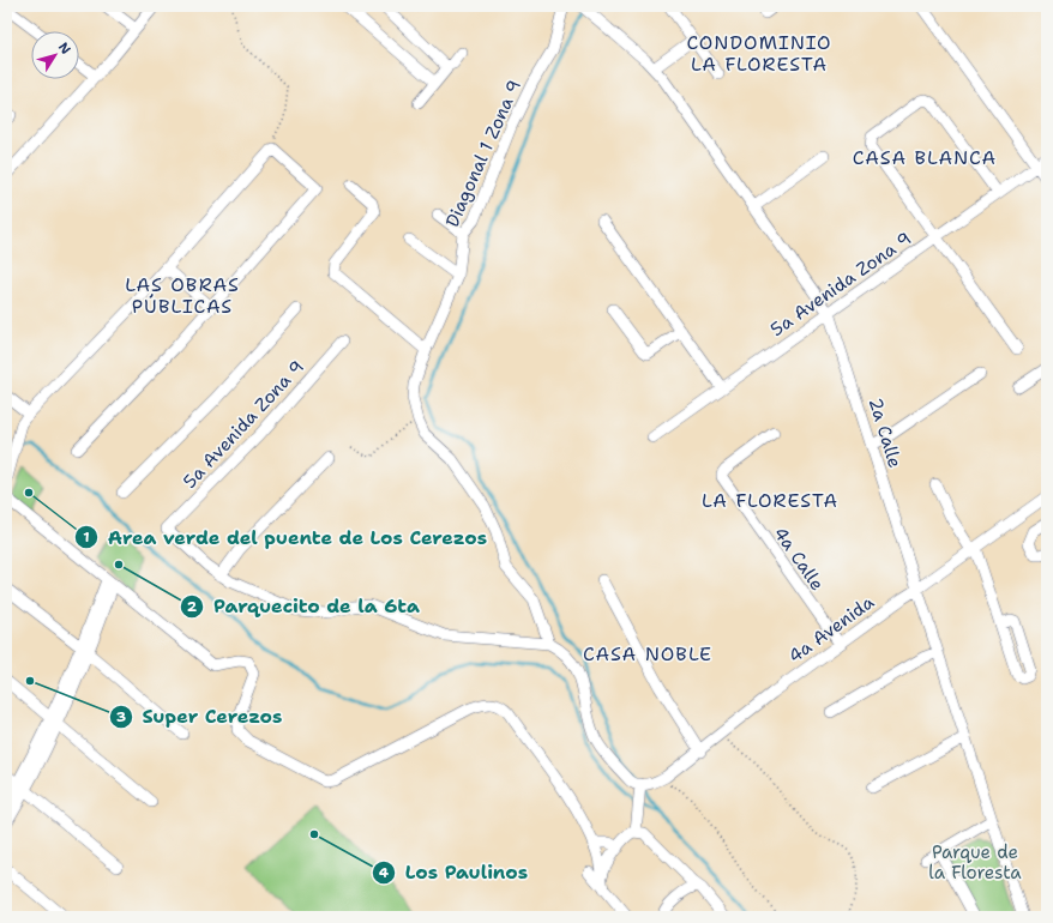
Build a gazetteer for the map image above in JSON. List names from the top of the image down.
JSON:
{
  "streets": {
    "street": [
      "Diagonal 1 Zona 9",
      "5a Avenida Zona 9",
      "2a Calle",
      "4a Calle",
      "4a Avenida"
    ]
  },
  "crossings": [
    ["5a Avenida Zona 9", "2a Calle"],
    ["2a Calle", "4a Avenida"],
    ["4a Calle", "4a Avenida"]
  ],
  "districts": [
    "CONDOMINIO LA FLORESTA",
    "CASA BLANCA",
    "LAS OBRAS PÚBLICAS",
    "LA FLORESTA",
    "CASA NOBLE"
  ],
  "parks": ["Parque de la Floresta"],
  "places": [
    "Area verde del puente de Los Cerezos",
    "Parquecito de la 6ta",
    "Super Cerezos",
    "Los Paulinos"
  ],
  "north": "top right"
}
